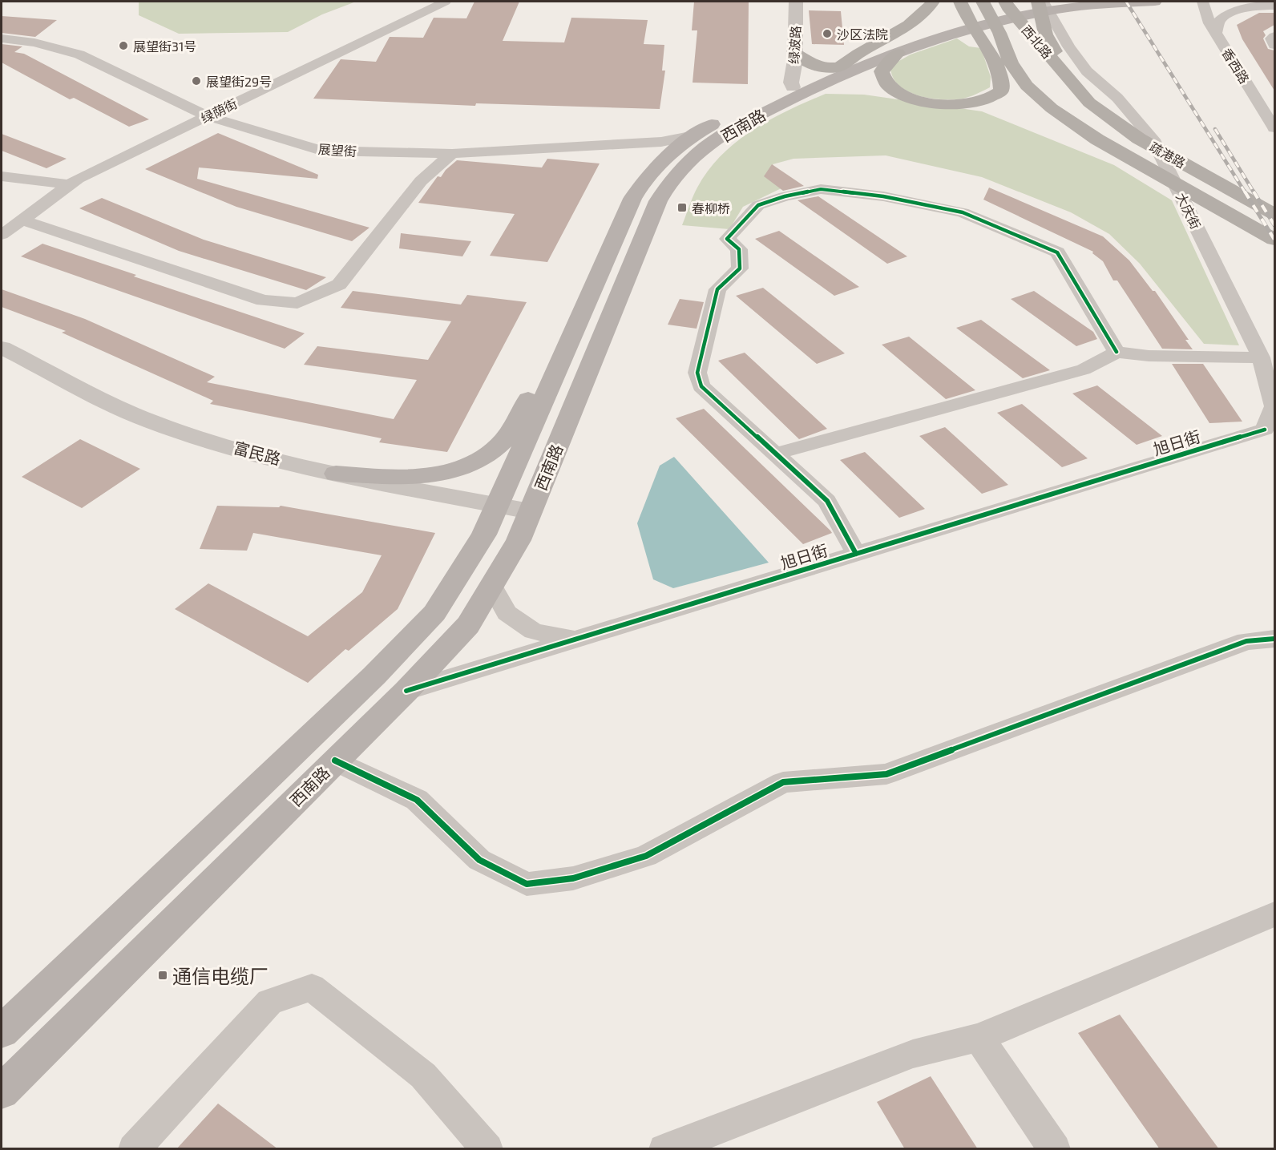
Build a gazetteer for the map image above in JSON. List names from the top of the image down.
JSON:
{
  "streets": {
    "highway": ["西北路", "疏港路"],
    "main road": ["西南路"],
    "street": [
      "绿波路",
      "香西路",
      "绿荫街",
      "展望街",
      "大庆街",
      "旭日街",
      "富民路"
    ]
  },
  "crossings": [
    ["西北路", "疏港路"],
    ["绿波路", "西南路"],
    ["绿荫街", "展望街"],
    ["西南路", "展望街"],
    ["西南路", "旭日街"],
    ["西南路", "富民路"],
    ["大庆街", "旭日街"]
  ],
  "places": {
    "other": ["沙区法院", "展望街31号", "展望街29号"],
    "transit": ["春柳桥", "通信电缆厂"]
  }
}
